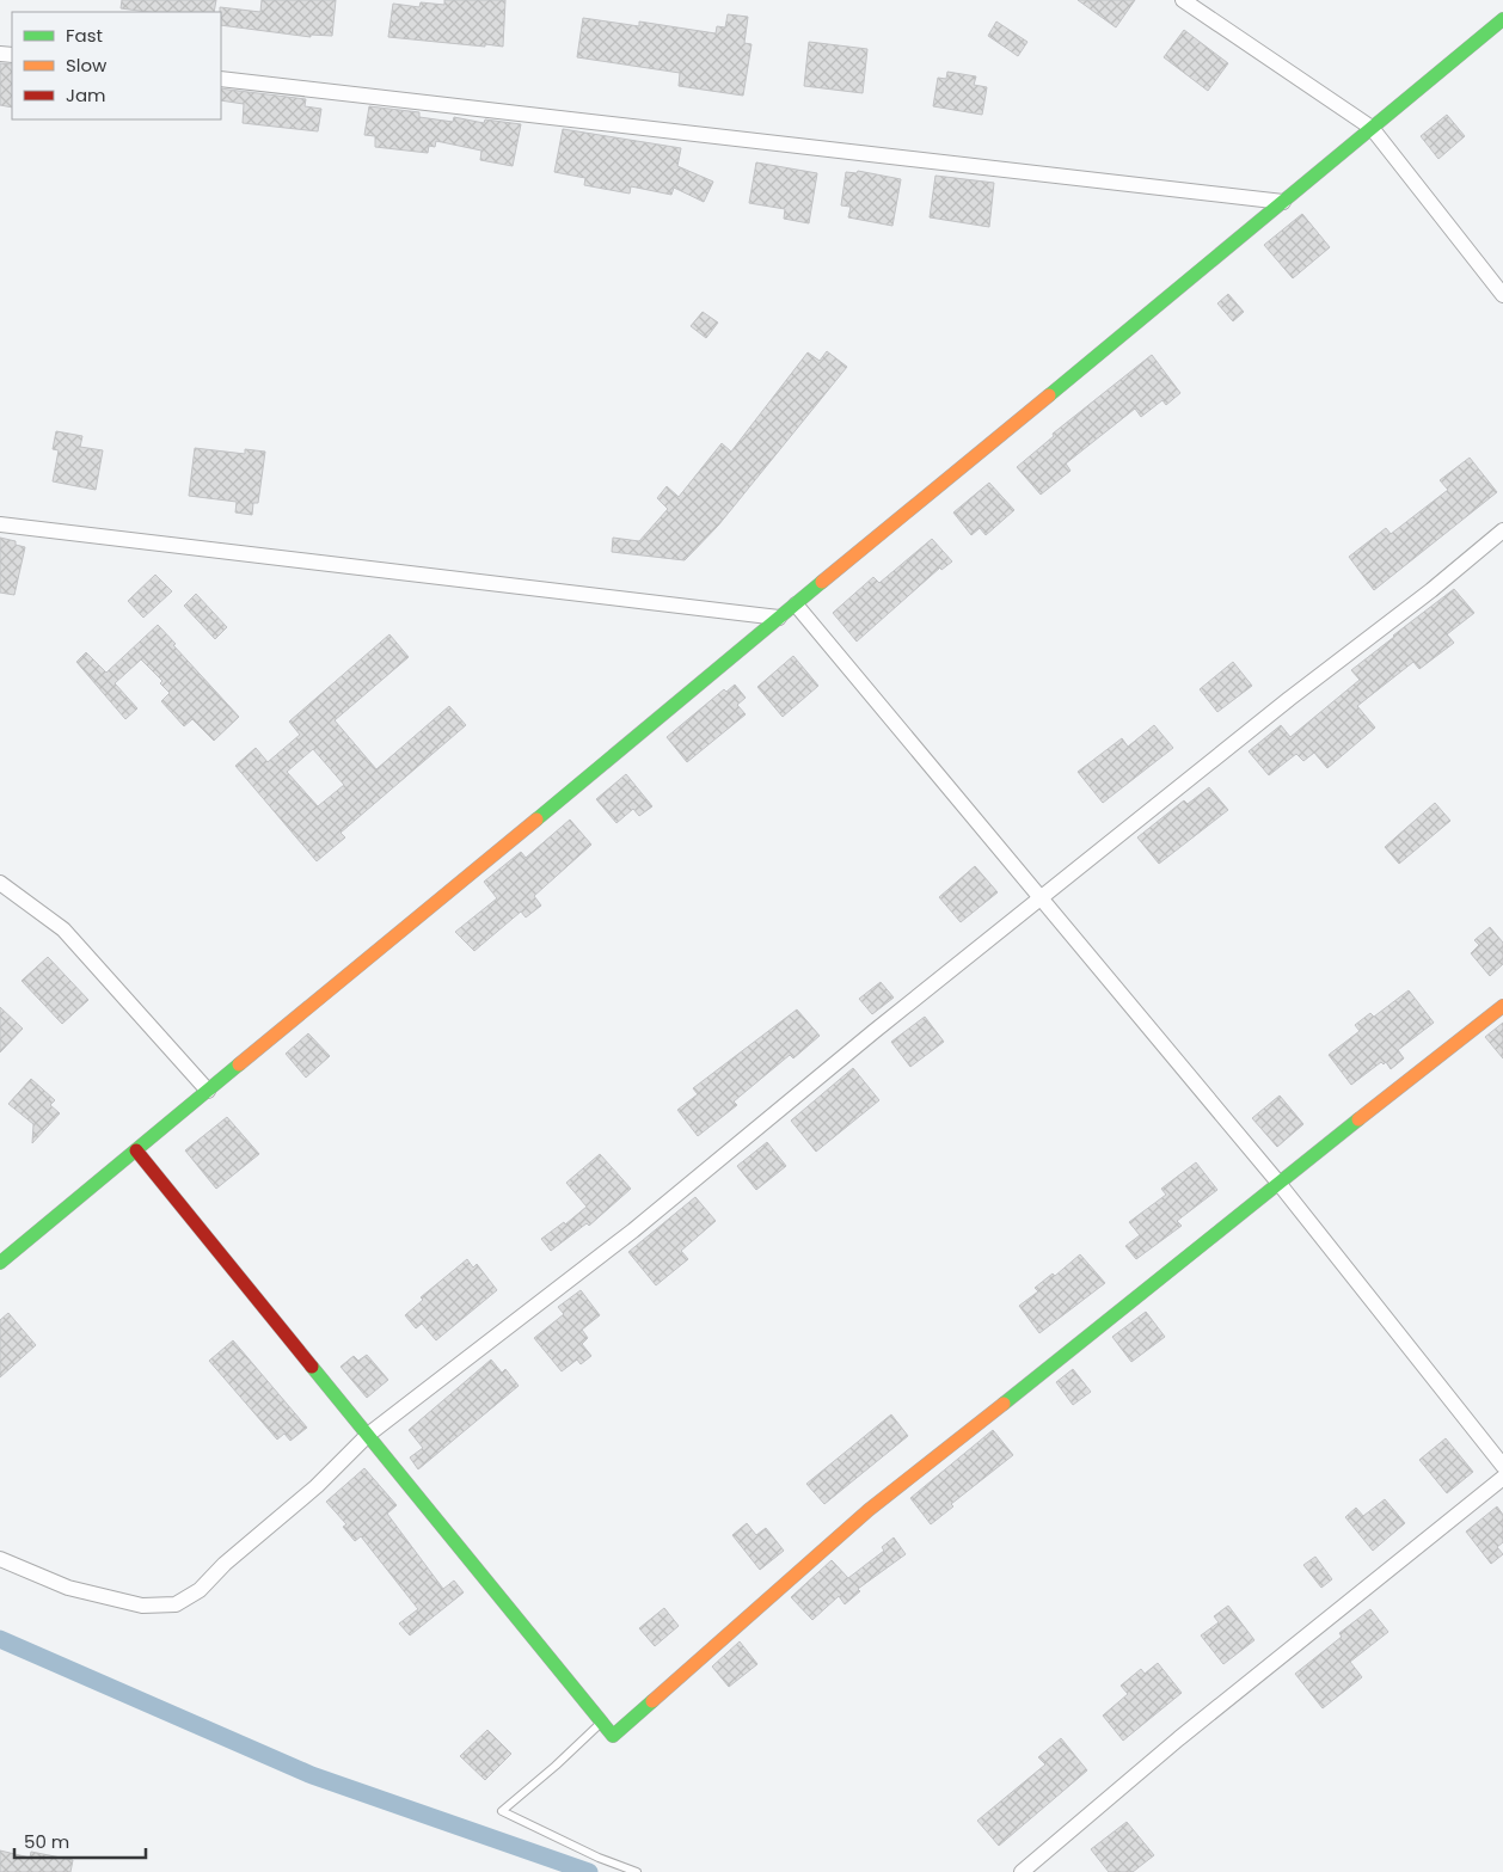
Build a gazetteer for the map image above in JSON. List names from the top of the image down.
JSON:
{
  "legend": ["Fast", "Slow", "Jam"],
  "scale_bar": "50 m"
}
